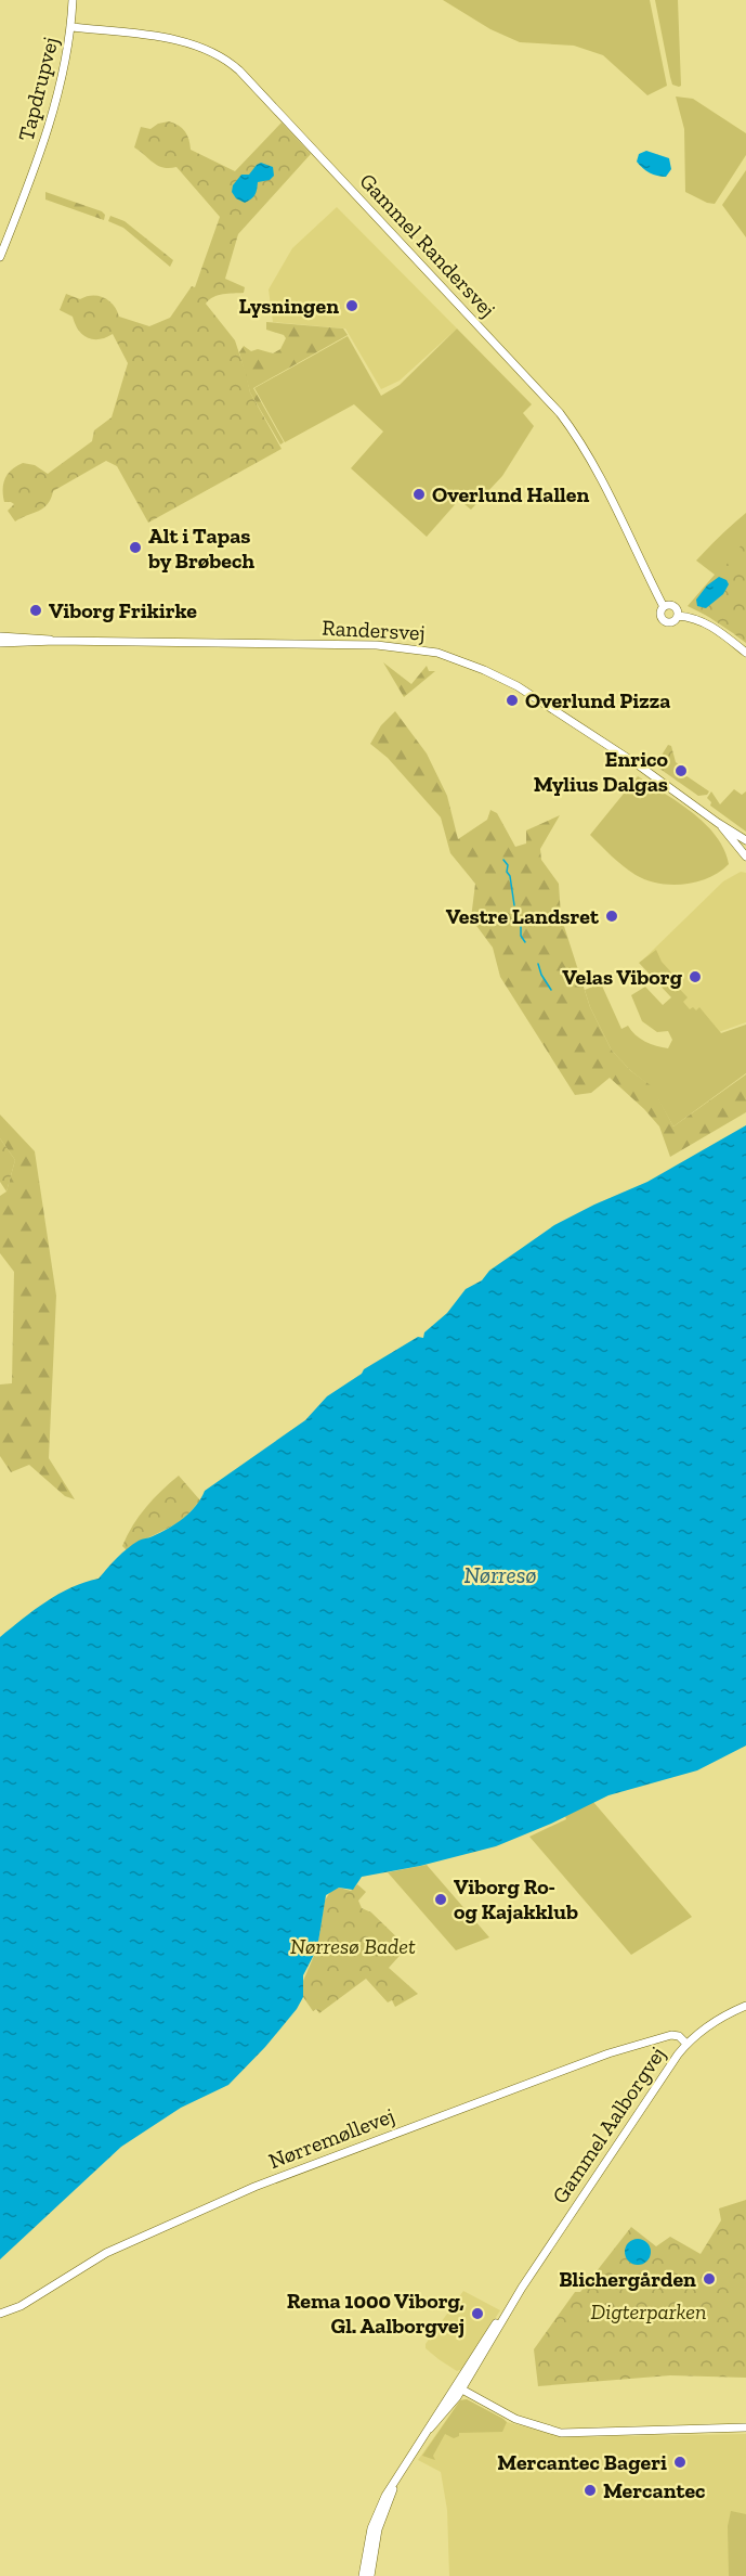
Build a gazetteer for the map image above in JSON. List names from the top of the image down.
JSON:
{
  "streets": {
    "street": [
      "Tapdrupvej",
      "Gammel Randersvej",
      "Randersvej",
      "Gammel Aalborgvej",
      "Nørremøllevej"
    ]
  },
  "crossings": [
    ["Tapdrupvej", "Gammel Randersvej"],
    ["Gammel Aalborgvej", "Nørremøllevej"]
  ],
  "water": ["Nørresø"],
  "parks": ["Nørresø Badet", "Digterparken"],
  "places": [
    "Lysningen",
    "Overlund Hallen",
    "Alt i Tapas by Brøbech",
    "Viborg Frikirke",
    "Overlund Pizza",
    "Enrico Mylius Dalgas",
    "Vestre Landsret",
    "Velas Viborg",
    "Viborg Ro- og Kajakklub",
    "Blichergården",
    "Rema 1000 Viborg, Gl. Aalborgvej",
    "Mercantec Bageri",
    "Mercantec"
  ]
}
